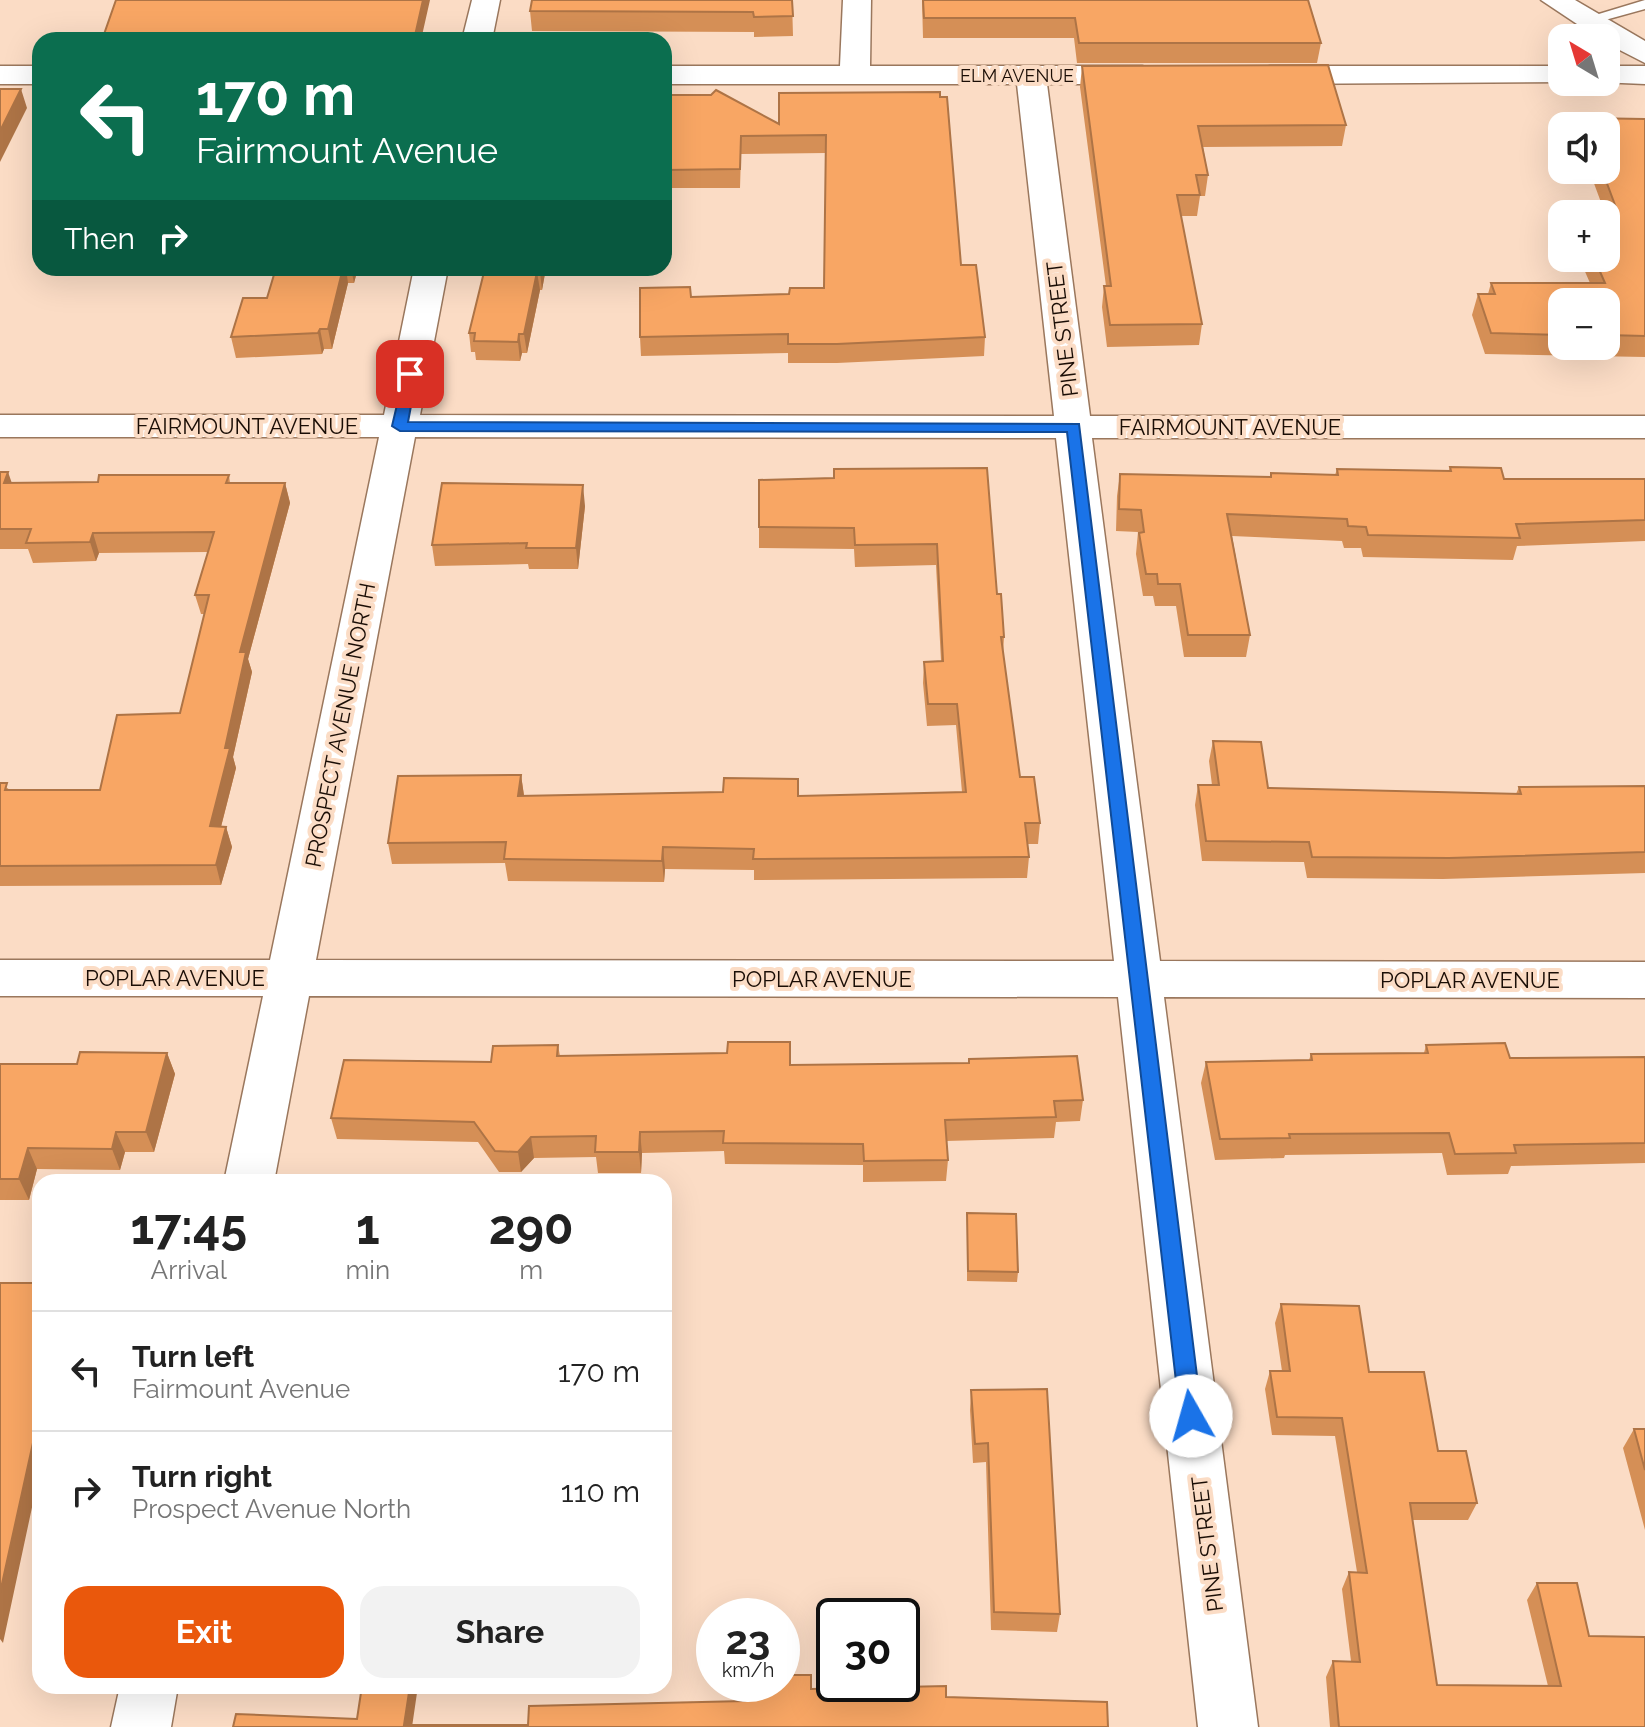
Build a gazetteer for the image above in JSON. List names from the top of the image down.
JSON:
{
  "streets": {
    "street": [
      "ELM AVENUE",
      "PINE STREET",
      "FAIRMOUNT AVENUE",
      "PROSPECT AVENUE NORTH",
      "POPLAR AVENUE"
    ]
  },
  "crossings": [
    ["ELM AVENUE", "PINE STREET"],
    ["PINE STREET", "FAIRMOUNT AVENUE"],
    ["PINE STREET", "POPLAR AVENUE"],
    ["FAIRMOUNT AVENUE", "PROSPECT AVENUE NORTH"],
    ["PROSPECT AVENUE NORTH", "POPLAR AVENUE"]
  ],
  "north": "top left",
  "page": {
    "map_buttons": ["+", "−"],
    "turn": ["170 m", "Fairmount Avenue"],
    "then": "Then",
    "eta": [
      "17:45",
      "Arrival",
      "1",
      "min",
      "290",
      "m"
    ],
    "list": [
      {
        "name": "Turn left",
        "note": "Fairmount Avenue",
        "value": "170 m"
      },
      {
        "name": "Turn right",
        "note": "Prospect Avenue North",
        "value": "110 m"
      }
    ],
    "buttons": ["Exit", "Share"],
    "speed": "23 km/h",
    "limit": "30"
  }
}
